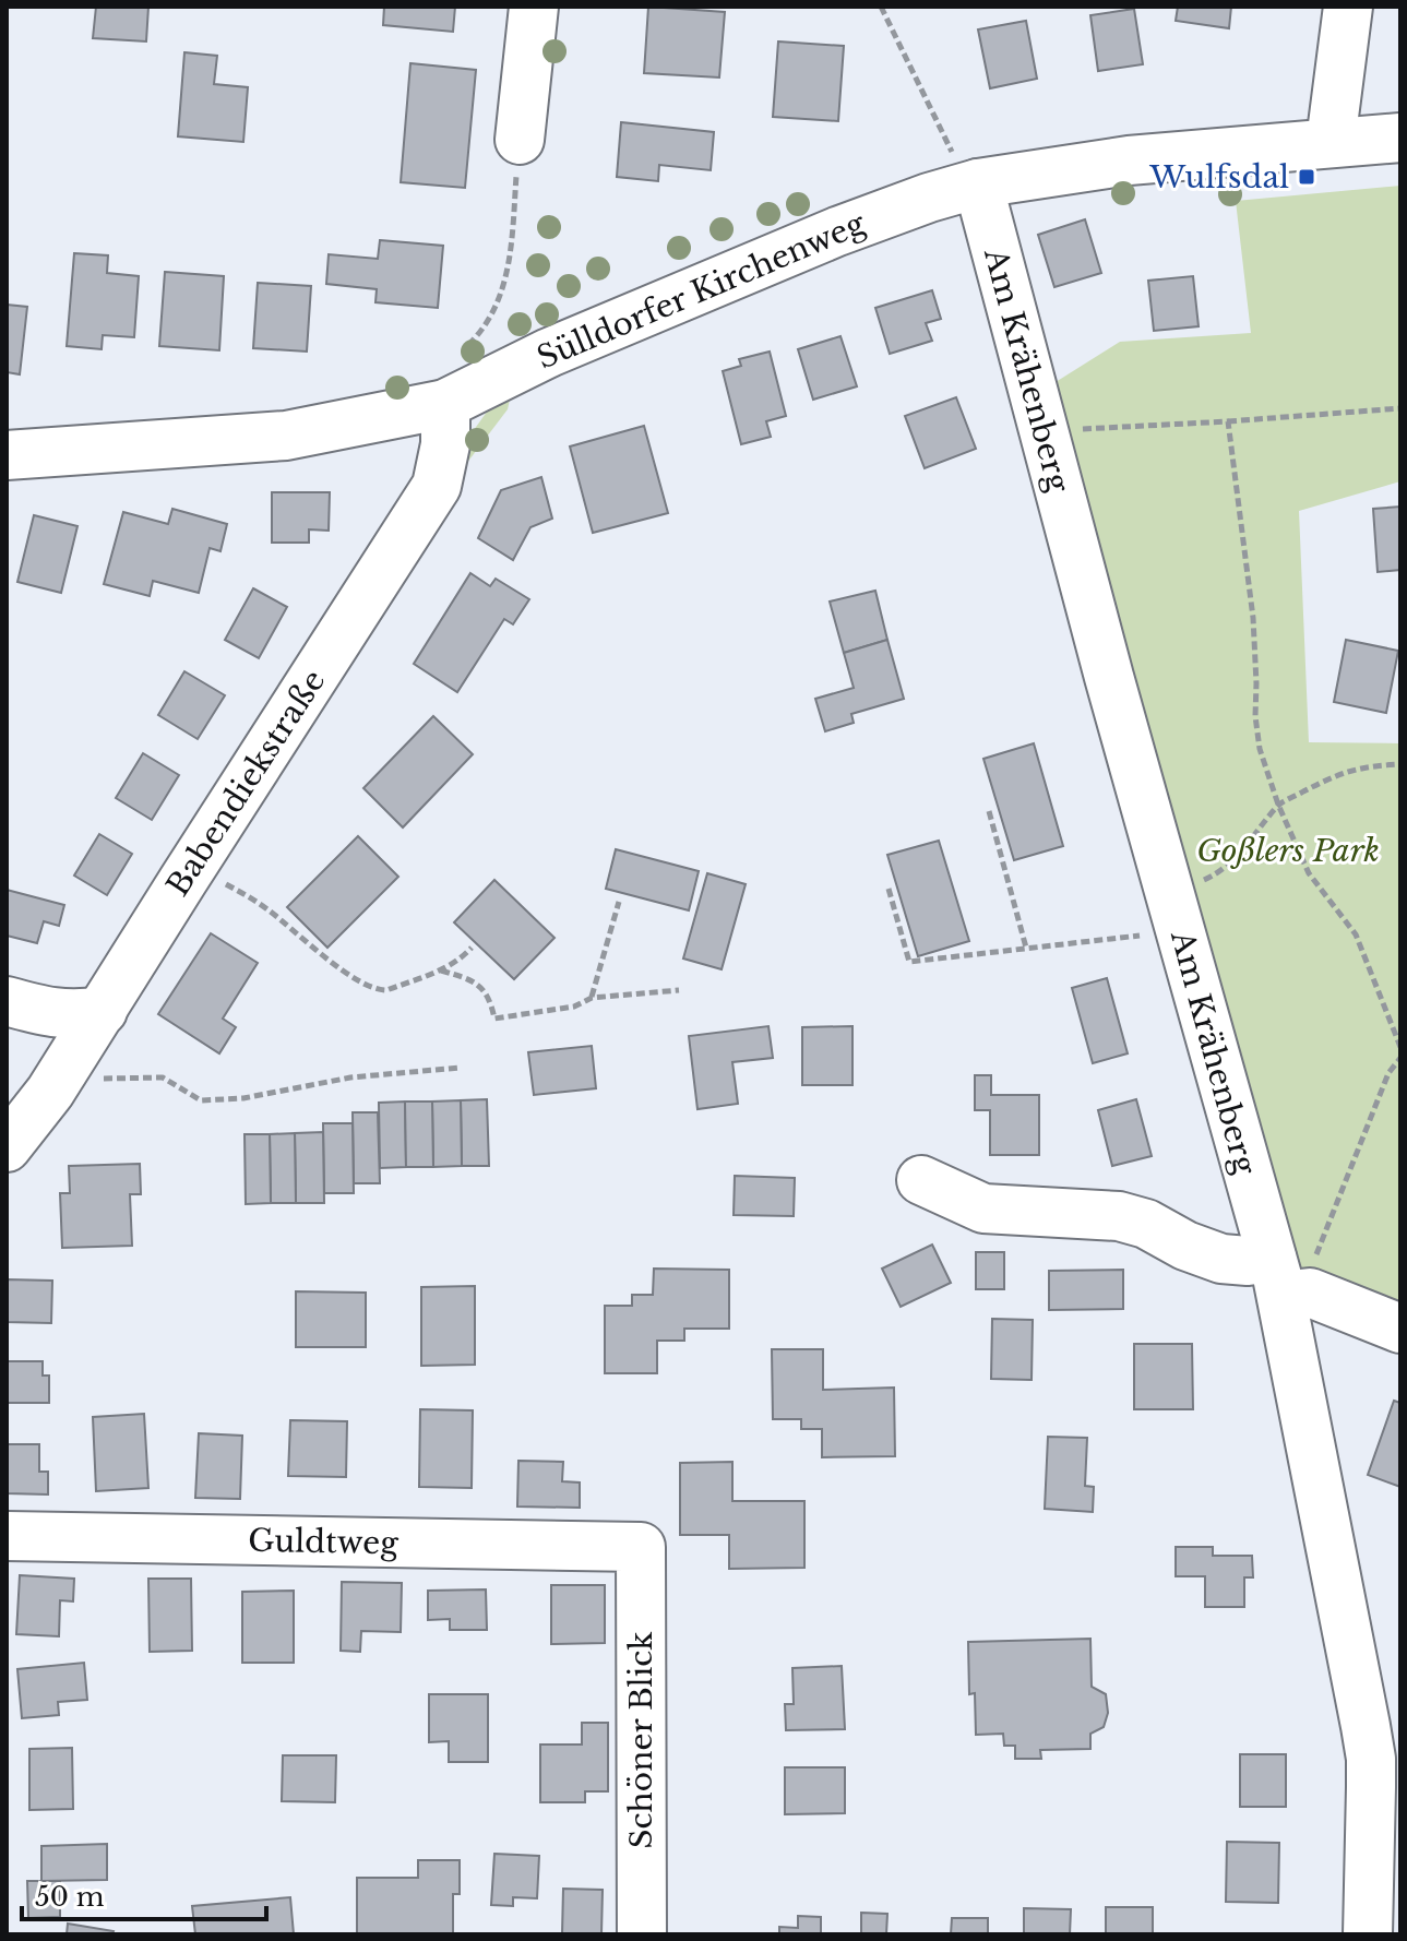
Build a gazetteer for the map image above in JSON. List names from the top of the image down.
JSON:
{
  "streets": {
    "street": [
      "Sülldorfer Kirchenweg",
      "Am Krähenberg",
      "Babendiekstraße",
      "Guldtweg",
      "Schöner Blick"
    ]
  },
  "crossings": [
    ["Sülldorfer Kirchenweg", "Am Krähenberg"],
    ["Sülldorfer Kirchenweg", "Babendiekstraße"],
    ["Guldtweg", "Schöner Blick"]
  ],
  "parks": ["Goßlers Park"],
  "places": {
    "transit": ["Wulfsdal"]
  },
  "scale_bar": "50 m"
}
